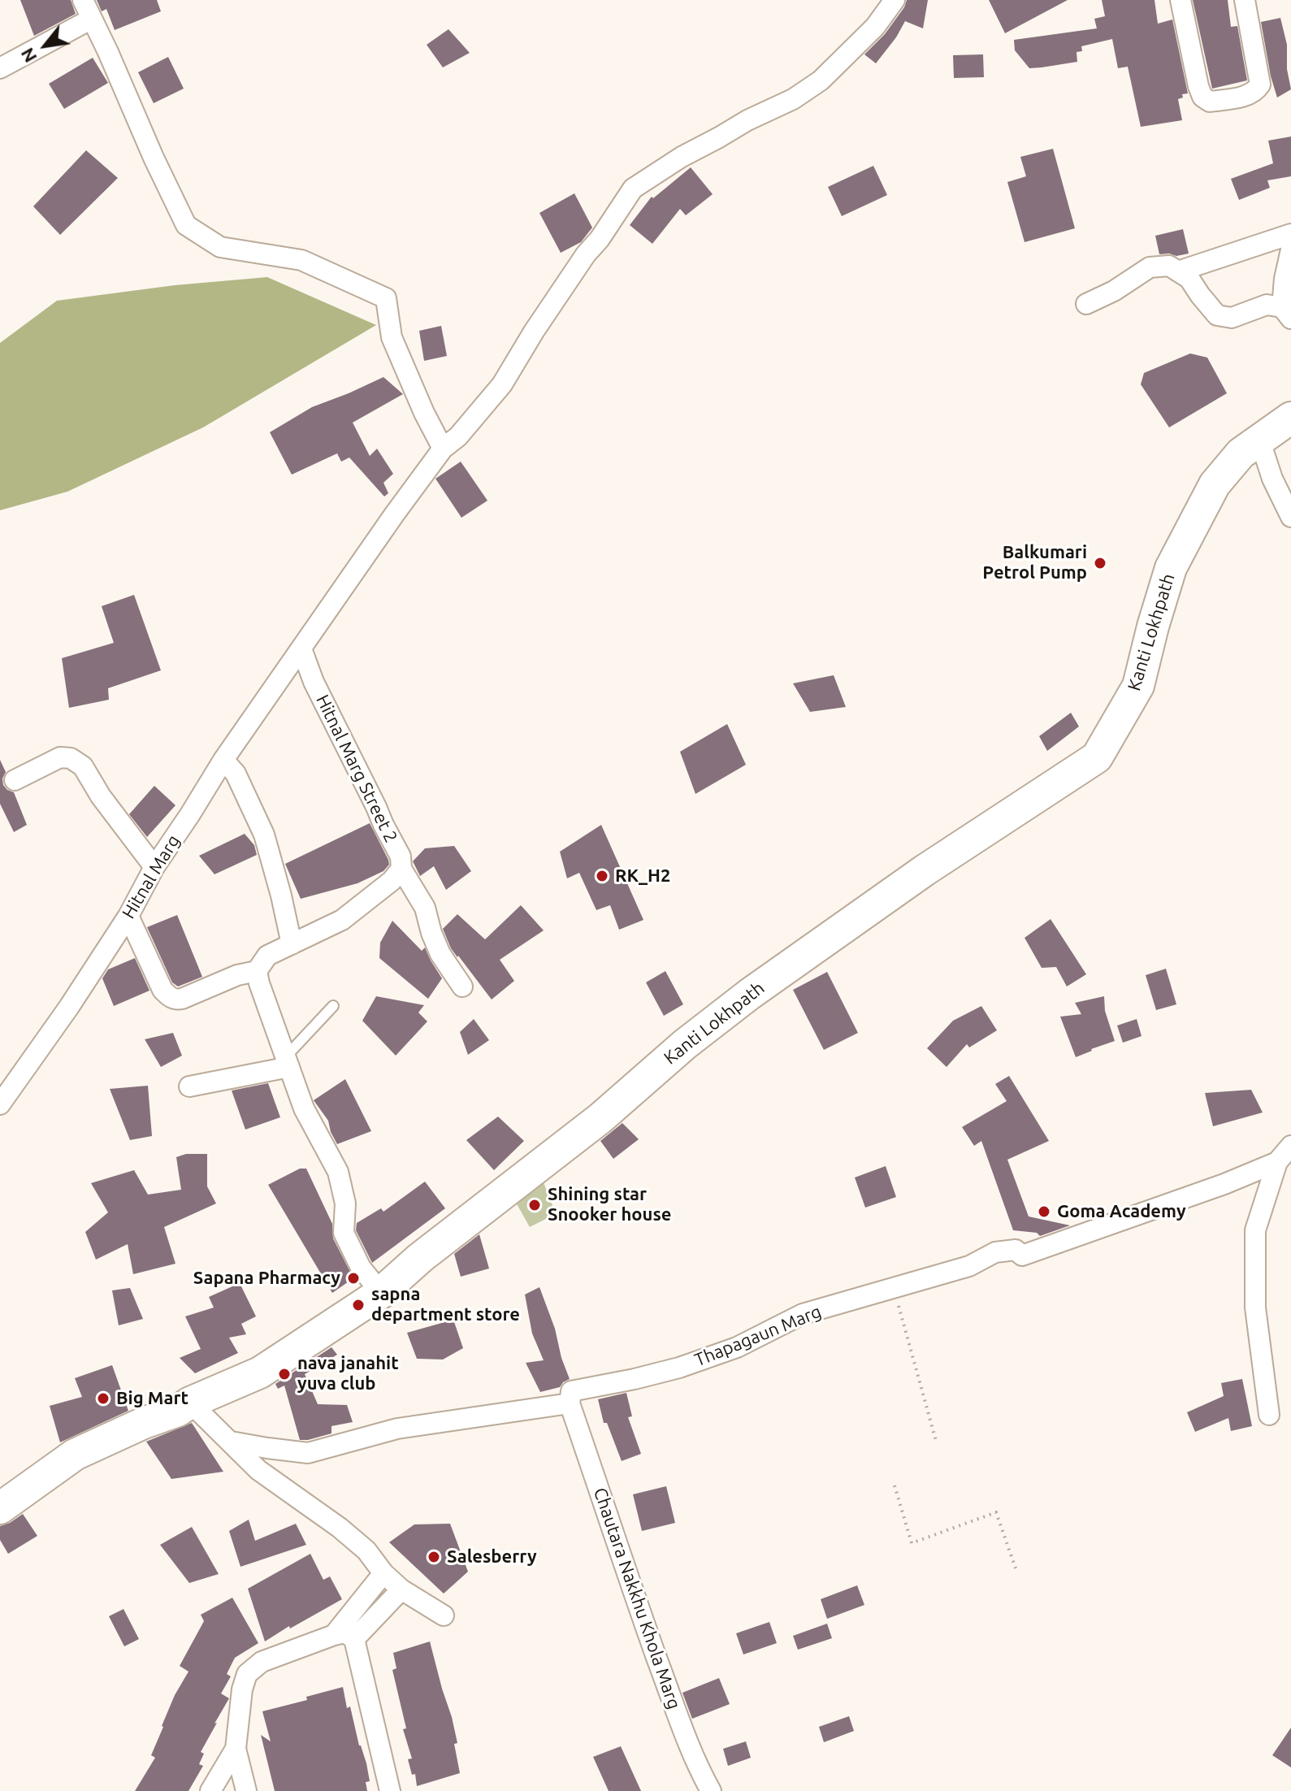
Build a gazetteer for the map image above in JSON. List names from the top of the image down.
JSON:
{
  "streets": {
    "main road": ["Kanti Lokhpath"],
    "street": [
      "Hitnal Marg Street 2",
      "Hitnal Marg",
      "Thapagaun Marg",
      "Chautara Nakkhu Khola Marg"
    ]
  },
  "crossings": [
    ["Hitnal Marg Street 2", "Hitnal Marg"],
    ["Thapagaun Marg", "Chautara Nakkhu Khola Marg"]
  ],
  "places": [
    "Balkumari Petrol Pump",
    "RK_H2",
    "Shining star Snooker house",
    "Goma Academy",
    "Sapana Pharmacy",
    "sapna department store",
    "nava janahit yuva club",
    "Big Mart",
    "Salesberry"
  ],
  "north": "bottom left"
}
